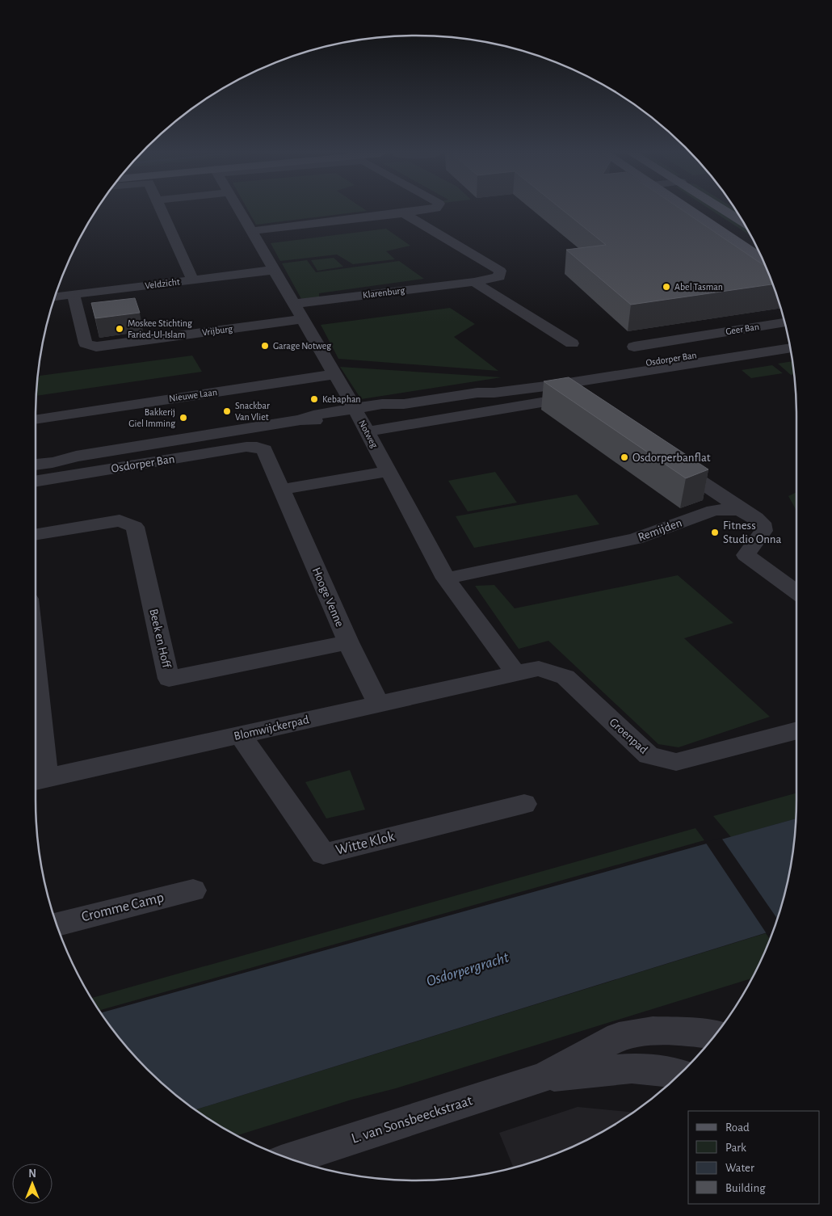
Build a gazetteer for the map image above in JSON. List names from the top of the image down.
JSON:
{
  "streets": {
    "street": [
      "Veldzicht",
      "Klarenburg",
      "Geer Ban",
      "Vrijburg",
      "Osdorper Ban",
      "Nieuwe Laan",
      "Notweg",
      "Remijden",
      "Hooge Venne",
      "Beek en Hoff",
      "Blomwijckerpad",
      "Groenpad",
      "Witte Klok",
      "Cromme Camp",
      "L. van Sonsbeeckstraat"
    ]
  },
  "crossings": [
    ["Veldzicht", "Vrijburg"],
    ["Veldzicht", "Notweg"],
    ["Klarenburg", "Notweg"],
    ["Vrijburg", "Notweg"],
    ["Osdorper Ban", "Notweg"],
    ["Osdorper Ban", "Hooge Venne"],
    ["Nieuwe Laan", "Notweg"],
    ["Notweg", "Remijden"],
    ["Notweg", "Blomwijckerpad"],
    ["Hooge Venne", "Beek en Hoff"],
    ["Hooge Venne", "Blomwijckerpad"],
    ["Blomwijckerpad", "Groenpad"],
    ["Blomwijckerpad", "Witte Klok"]
  ],
  "water": ["Osdorpergracht"],
  "places": [
    "Abel Tasman",
    "Moskee Stichting Faried-Ul-Islam",
    "Garage Notweg",
    "Kebaphan",
    "Snackbar Van Vliet",
    "Bakkerij Giel Imming",
    "Osdorperbanflat",
    "Fitness Studio Onna"
  ],
  "legend": [
    "Road",
    "Park",
    "Water",
    "Building"
  ],
  "north": "top"
}
